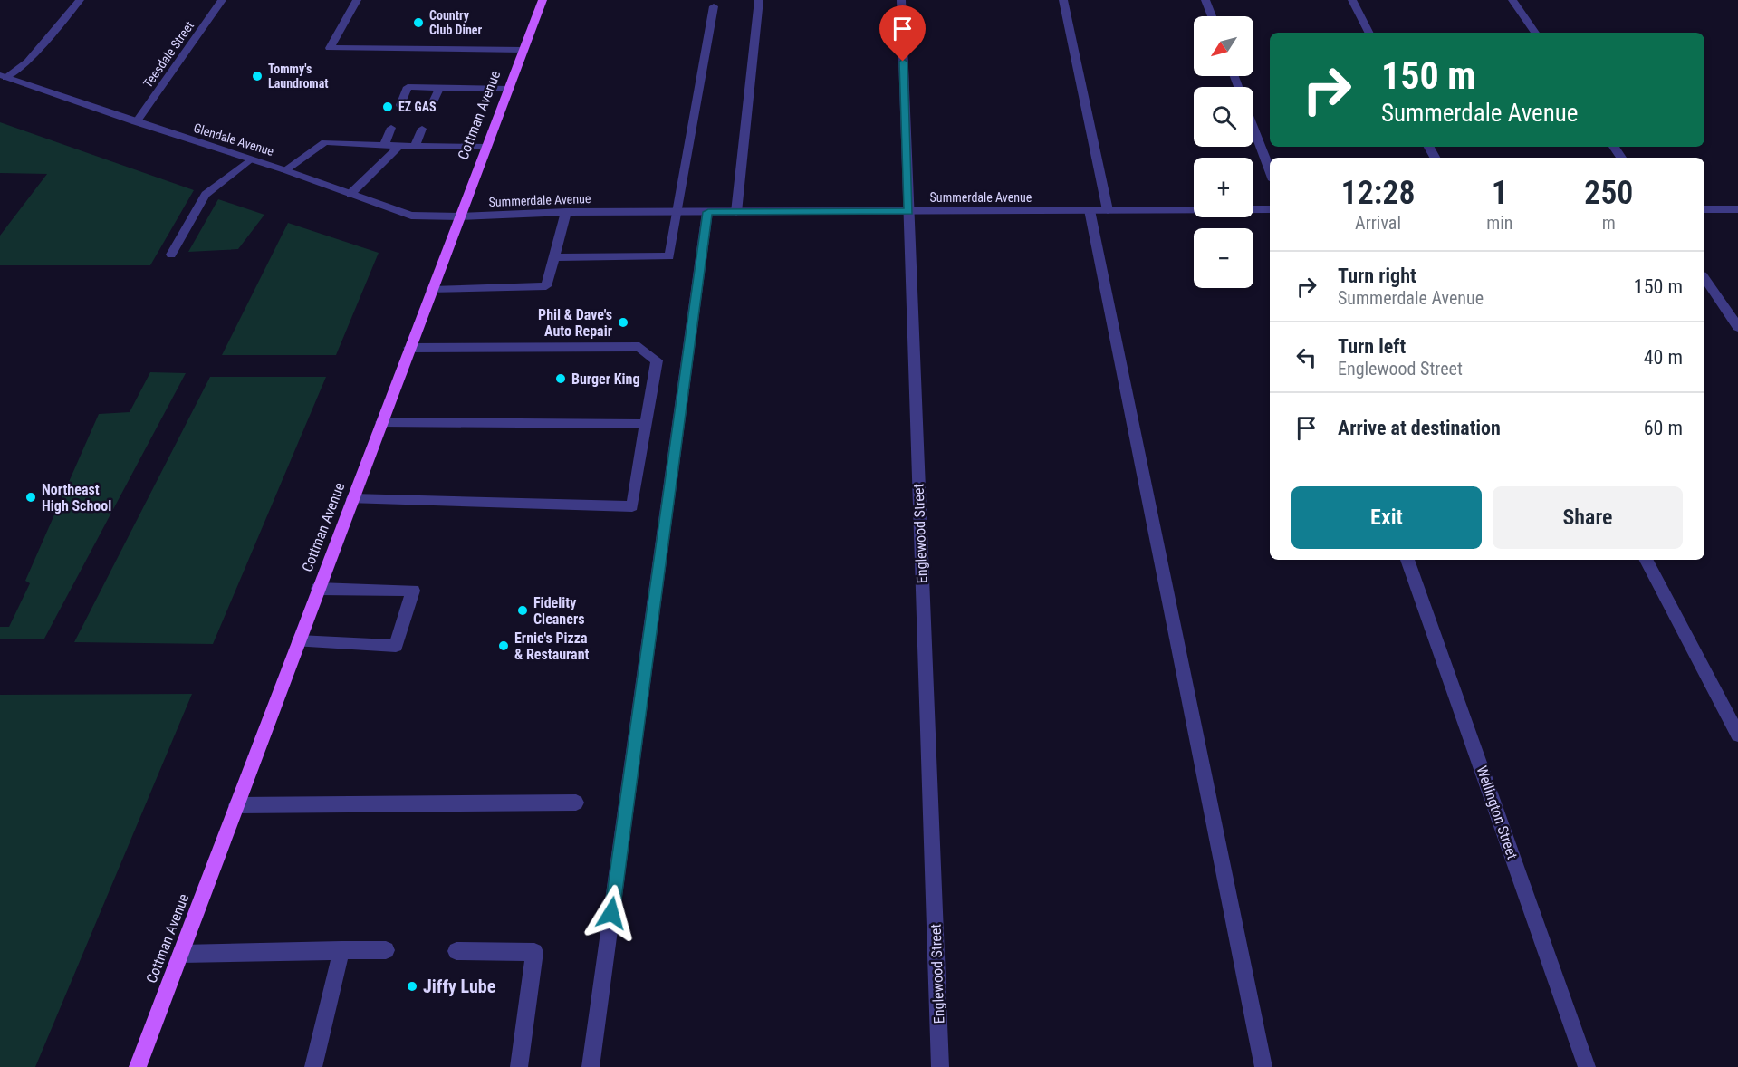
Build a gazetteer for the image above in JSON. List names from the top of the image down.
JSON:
{
  "streets": {
    "main road": ["Cottman Avenue"],
    "street": [
      "Teesdale Street",
      "Glendale Avenue",
      "Summerdale Avenue",
      "Englewood Street",
      "Wellington Street"
    ]
  },
  "crossings": [
    ["Teesdale Street", "Glendale Avenue"],
    ["Cottman Avenue", "Glendale Avenue"],
    ["Cottman Avenue", "Summerdale Avenue"],
    ["Glendale Avenue", "Summerdale Avenue"],
    ["Summerdale Avenue", "Englewood Street"]
  ],
  "places": [
    "Country Club Diner",
    "Tommy's Laundromat",
    "EZ GAS",
    "Phil & Dave's Auto Repair",
    "Burger King",
    "Northeast High School",
    "Fidelity Cleaners",
    "Ernie's Pizza & Restaurant",
    "Jiffy Lube"
  ],
  "north": "bottom left",
  "page": {
    "map_buttons": ["+", "−"],
    "turn": ["150 m", "Summerdale Avenue"],
    "eta": [
      "12:28",
      "Arrival",
      "1",
      "min",
      "250",
      "m"
    ],
    "list": [
      {
        "name": "Turn right",
        "note": "Summerdale Avenue",
        "value": "150 m"
      },
      {
        "name": "Turn left",
        "note": "Englewood Street",
        "value": "40 m"
      },
      {
        "name": "Arrive at destination",
        "value": "60 m"
      }
    ],
    "buttons": ["Exit", "Share"]
  }
}
